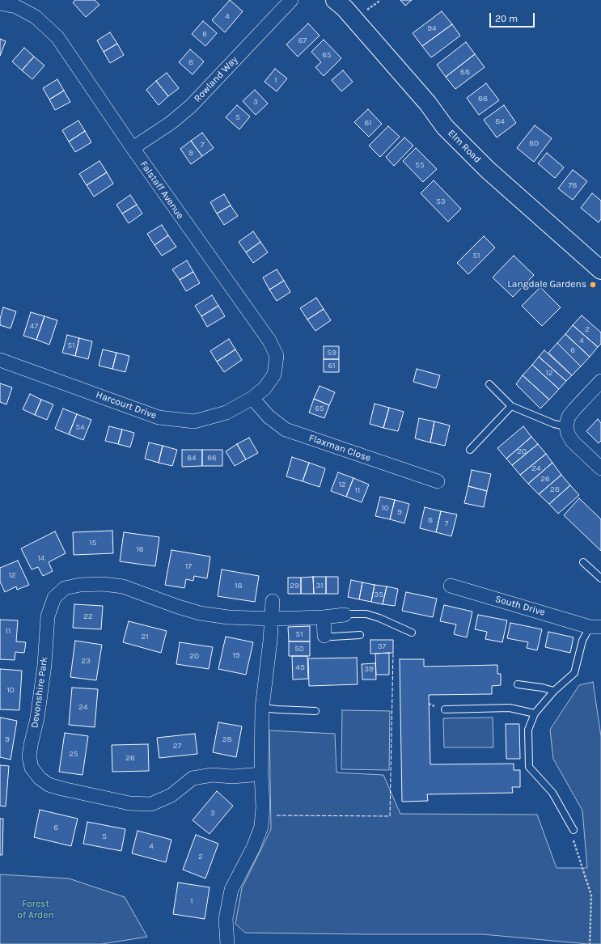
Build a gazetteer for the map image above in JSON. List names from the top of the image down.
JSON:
{
  "streets": {
    "main road": ["Elm Road"],
    "street": [
      "Rowland Way",
      "Falstaff Avenue",
      "Harcourt Drive",
      "Flaxman Close",
      "South Drive",
      "Devonshire Park"
    ]
  },
  "crossings": [
    ["Rowland Way", "Falstaff Avenue"],
    ["Falstaff Avenue", "Harcourt Drive"],
    ["Falstaff Avenue", "Flaxman Close"],
    ["Harcourt Drive", "Flaxman Close"]
  ],
  "parks": ["Forest of Arden"],
  "places": ["Langdale Gardens"],
  "house_numbers": [
    "4",
    "94",
    "6",
    "67",
    "65",
    "8",
    "88",
    "1",
    "86",
    "3",
    "5",
    "84",
    "61",
    "80",
    "7",
    "9",
    "55",
    "78",
    "53",
    "51",
    "47",
    "2",
    "4",
    "51",
    "6",
    "59",
    "61",
    "12",
    "65",
    "54",
    "20",
    "64",
    "66",
    "24",
    "26",
    "12",
    "28",
    "11",
    "10",
    "9",
    "8",
    "7",
    "15",
    "16",
    "14",
    "17",
    "12",
    "18",
    "29",
    "31",
    "35",
    "22",
    "11",
    "51",
    "21",
    "37",
    "50",
    "19",
    "20",
    "23",
    "49",
    "39",
    "10",
    "24",
    "9",
    "28",
    "27",
    "25",
    "26",
    "3",
    "6",
    "5",
    "4",
    "2",
    "1"
  ],
  "scale_bar": "20 m"
}
